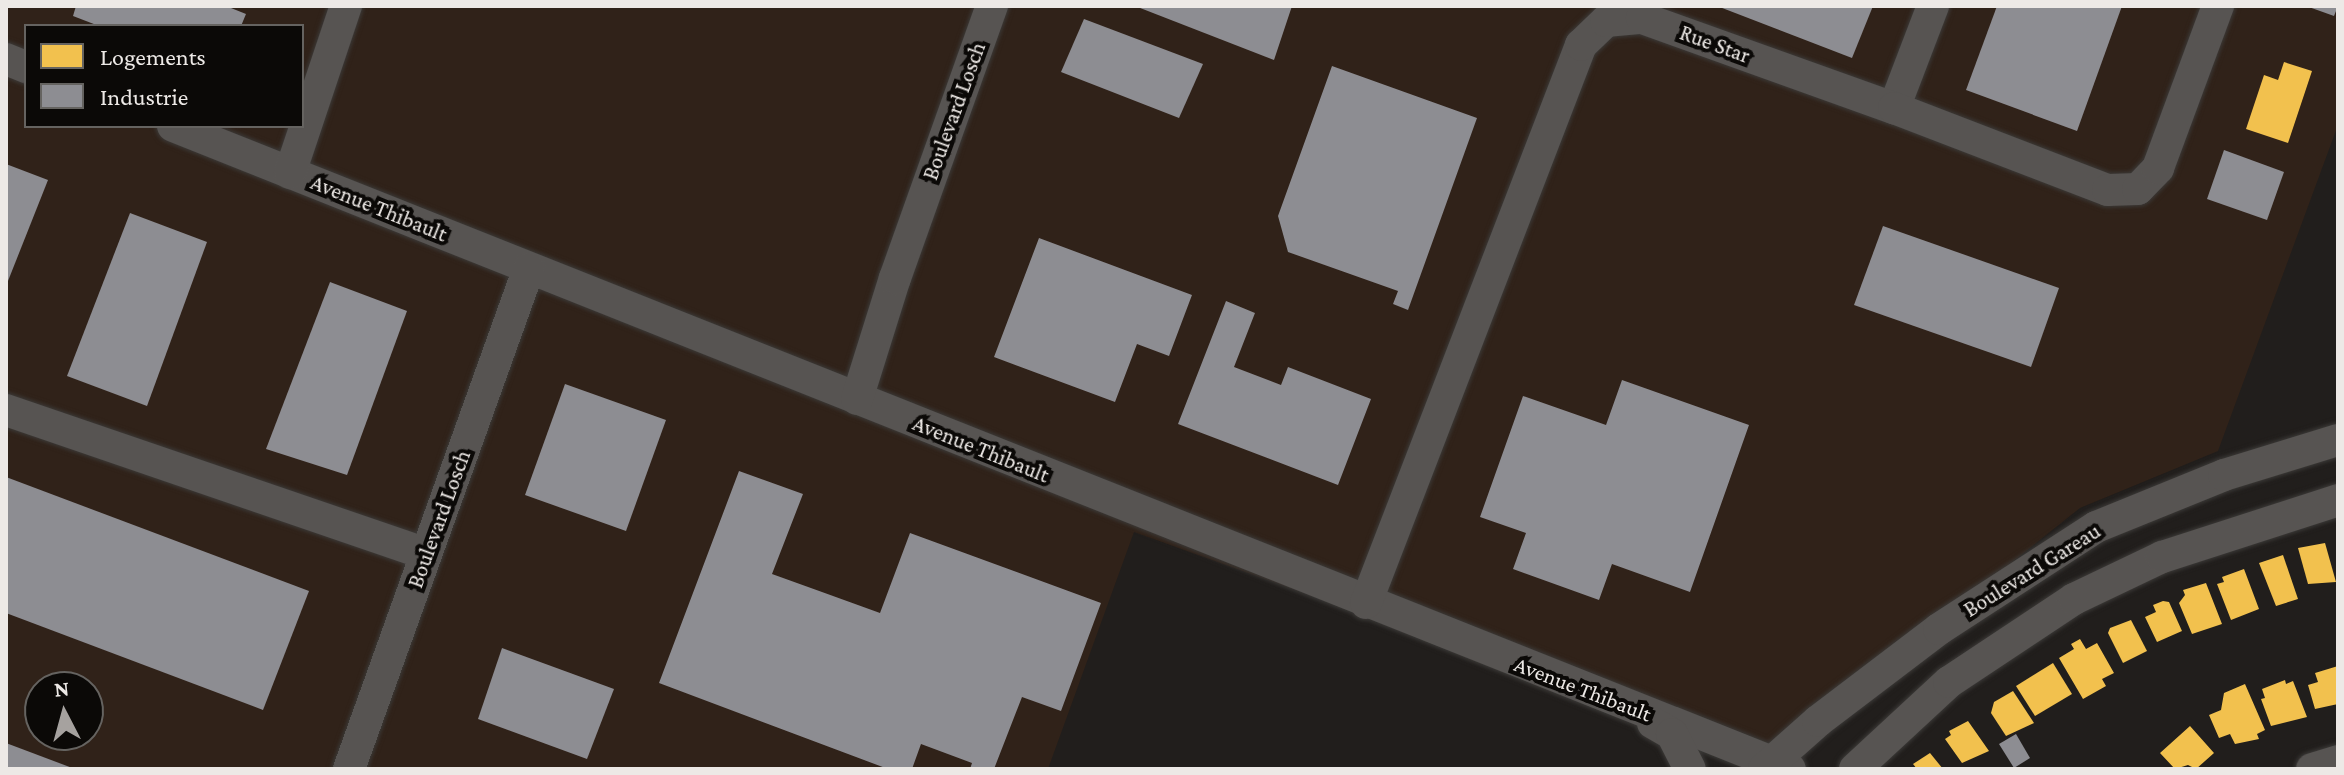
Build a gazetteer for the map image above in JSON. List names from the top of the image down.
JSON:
{
  "streets": {
    "street": [
      "Rue Star",
      "Boulevard Losch",
      "Avenue Thibault",
      "Boulevard Gareau"
    ]
  },
  "crossings": [
    ["Rue Star", "Avenue Thibault"],
    ["Boulevard Losch", "Avenue Thibault"],
    ["Avenue Thibault", "Boulevard Gareau"]
  ],
  "legend": ["Logements", "Industrie"],
  "north": "top"
}
